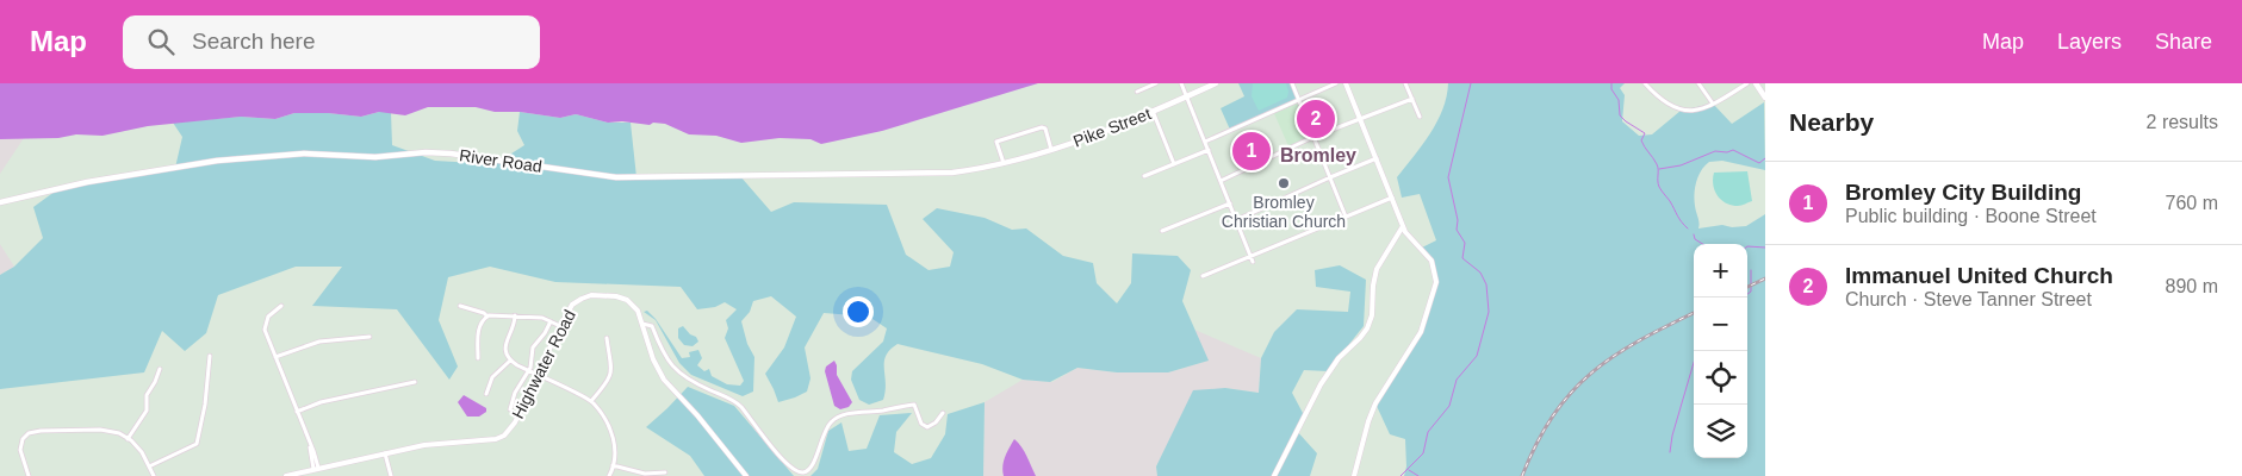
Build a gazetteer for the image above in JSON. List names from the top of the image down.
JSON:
{
  "streets": {
    "main road": ["Pike Street", "River Road"],
    "street": ["Highwater Road"]
  },
  "crossings": [
    ["Pike Street", "River Road"]
  ],
  "districts": ["Bromley"],
  "places": ["Bromley Christian Church"],
  "page": {
    "header": "Map",
    "search": "Search here",
    "nav": ["Map", "Layers", "Share"],
    "heading": ["Nearby", "2 results"],
    "pins": ["2", "1"],
    "list": [
      {
        "mark": "1",
        "name": "Bromley City Building",
        "note": "Public building · Boone Street",
        "value": "760 m"
      },
      {
        "mark": "2",
        "name": "Immanuel United Church",
        "note": "Church · Steve Tanner Street",
        "value": "890 m"
      }
    ],
    "map_buttons": ["+", "−"]
  }
}
